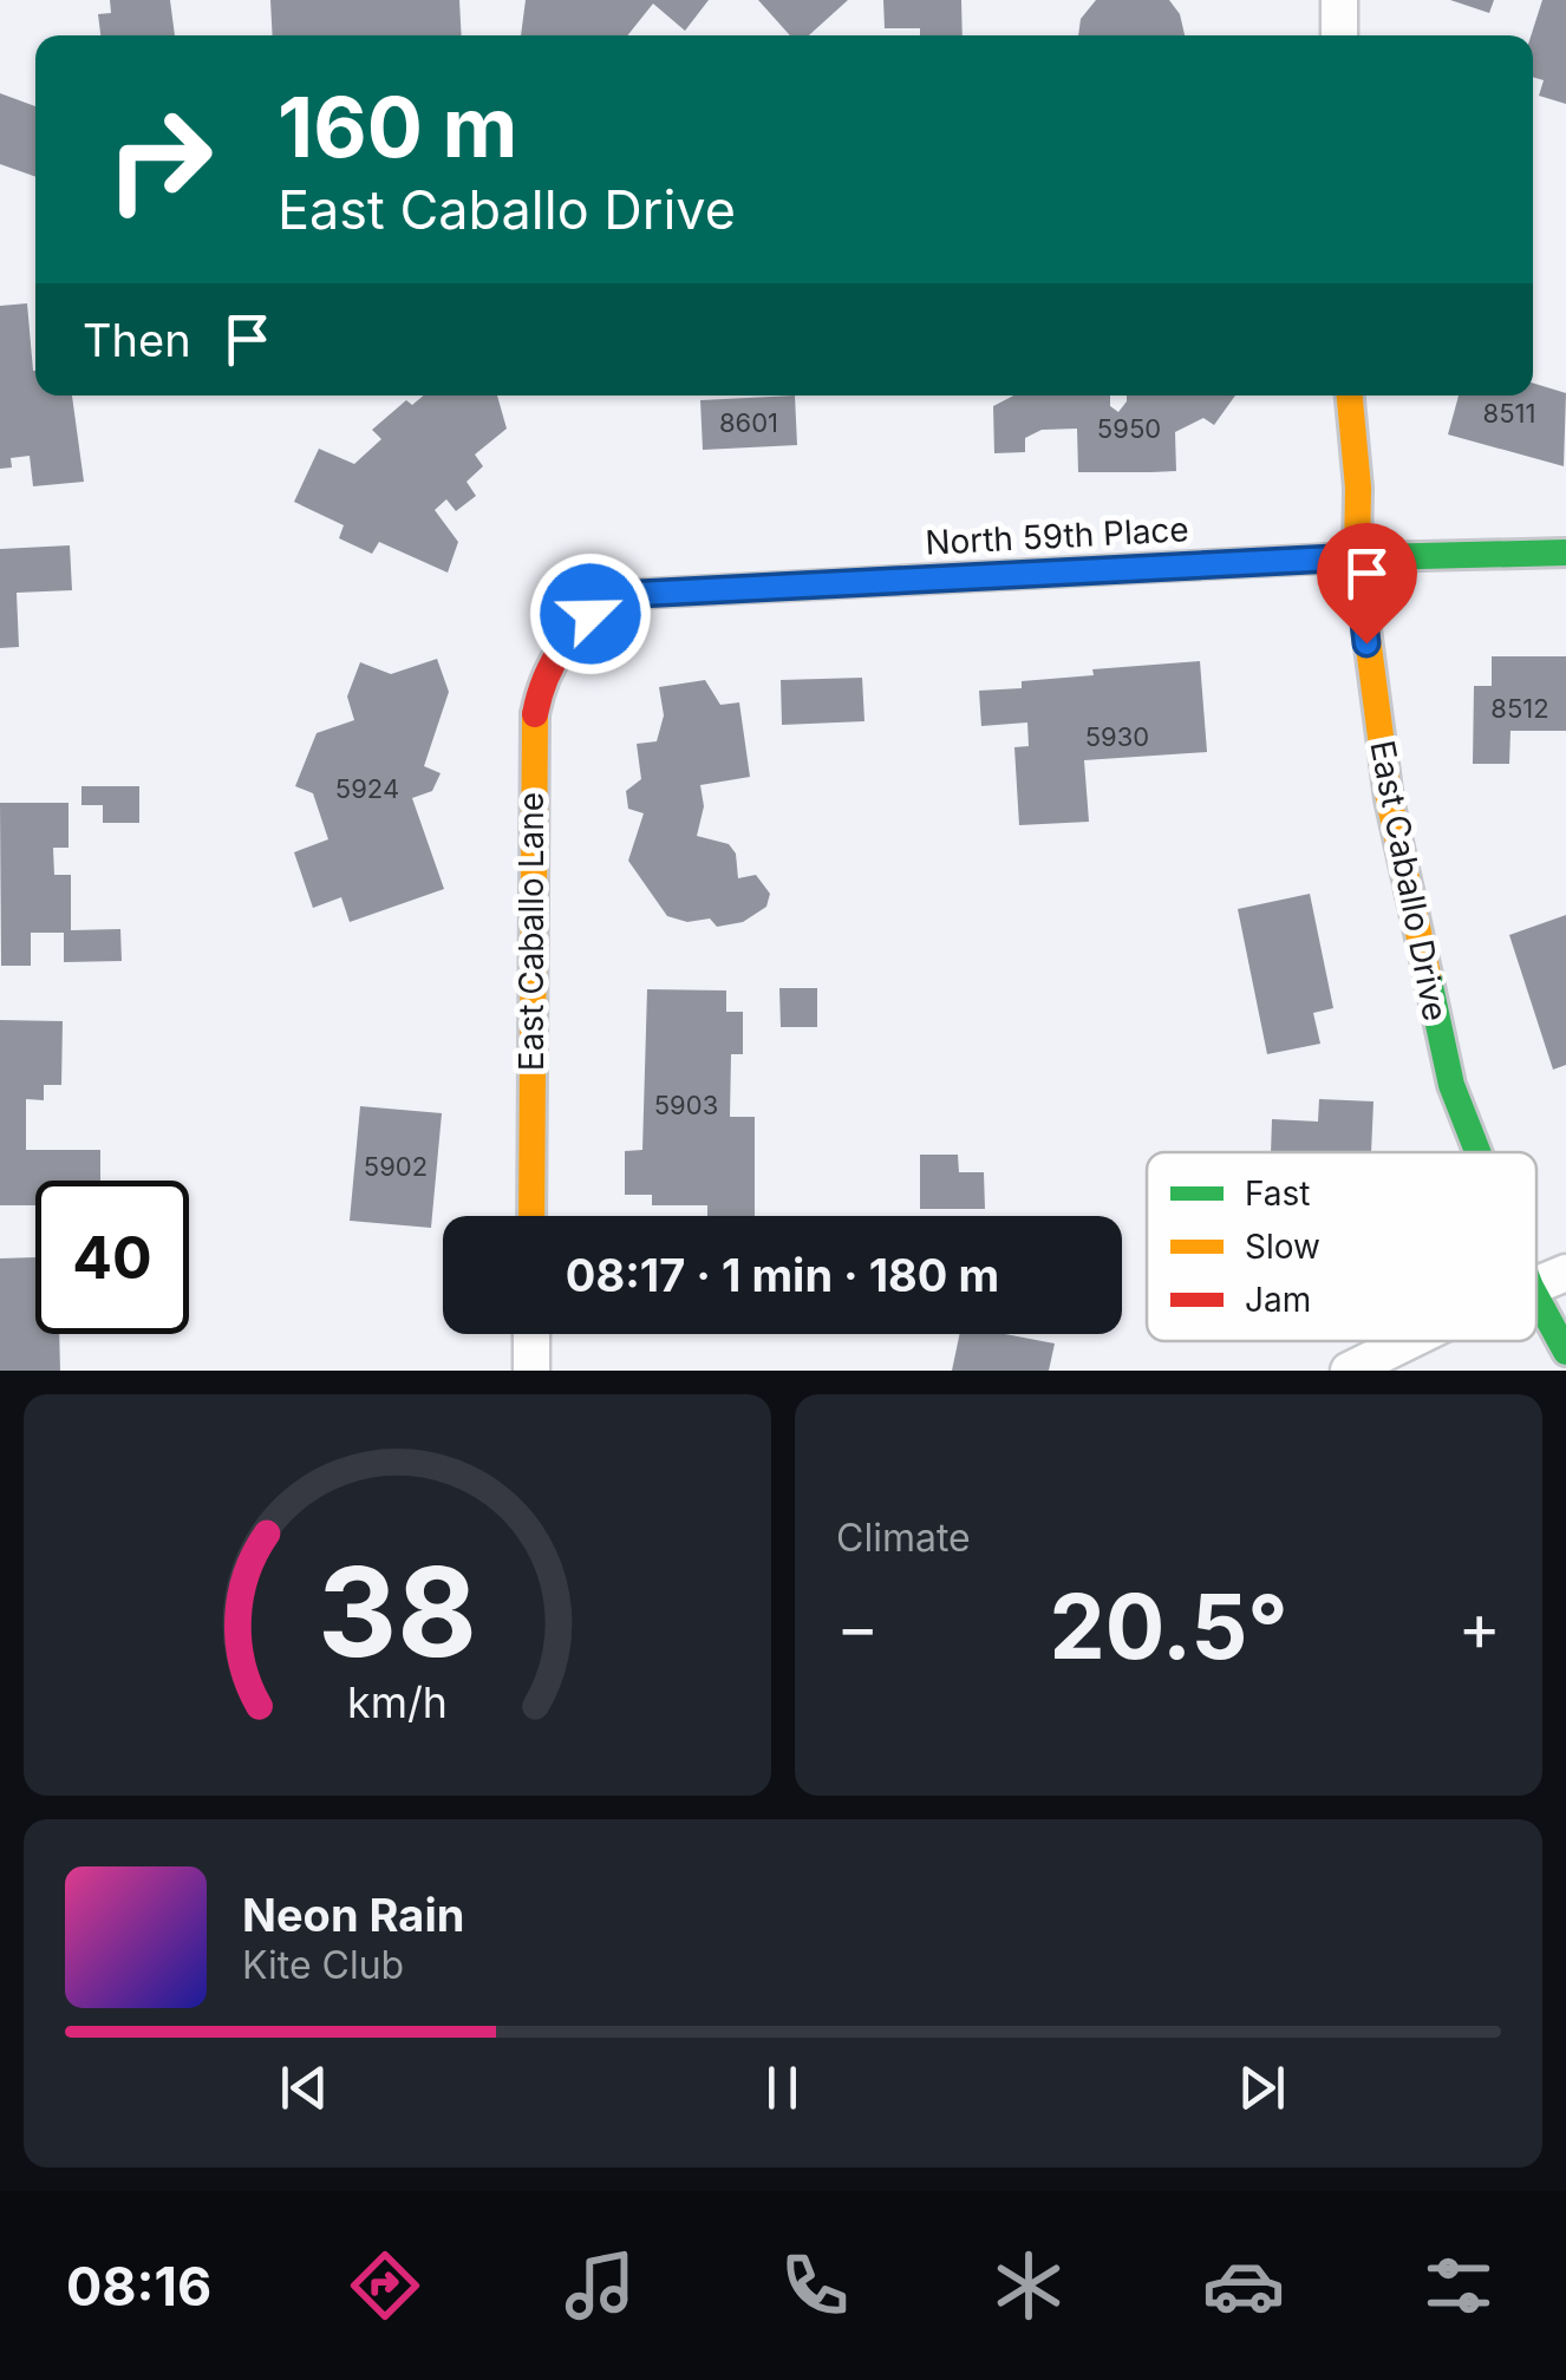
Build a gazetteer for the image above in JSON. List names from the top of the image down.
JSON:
{
  "streets": {
    "street": ["North 59th Place", "East Caballo Drive", "East Caballo Lane"]
  },
  "crossings": [
    ["North 59th Place", "East Caballo Drive"],
    ["North 59th Place", "East Caballo Lane"]
  ],
  "house_numbers": [
    "8511",
    "8601",
    "5950",
    "8512",
    "5930",
    "5924",
    "5903",
    "5902"
  ],
  "legend": ["Fast", "Slow", "Jam"],
  "page": {
    "turn": ["160 m", "East Caballo Drive"],
    "then": "Then",
    "limit": "40",
    "trip": "08:17 · 1 min · 180 m",
    "tile": "Climate",
    "heat": ["−", "20.5°", "+"],
    "song": ["Neon Rain", "Kite Club"],
    "tabs": "08:16",
    "gauge": ["38", "km/h"]
  }
}
